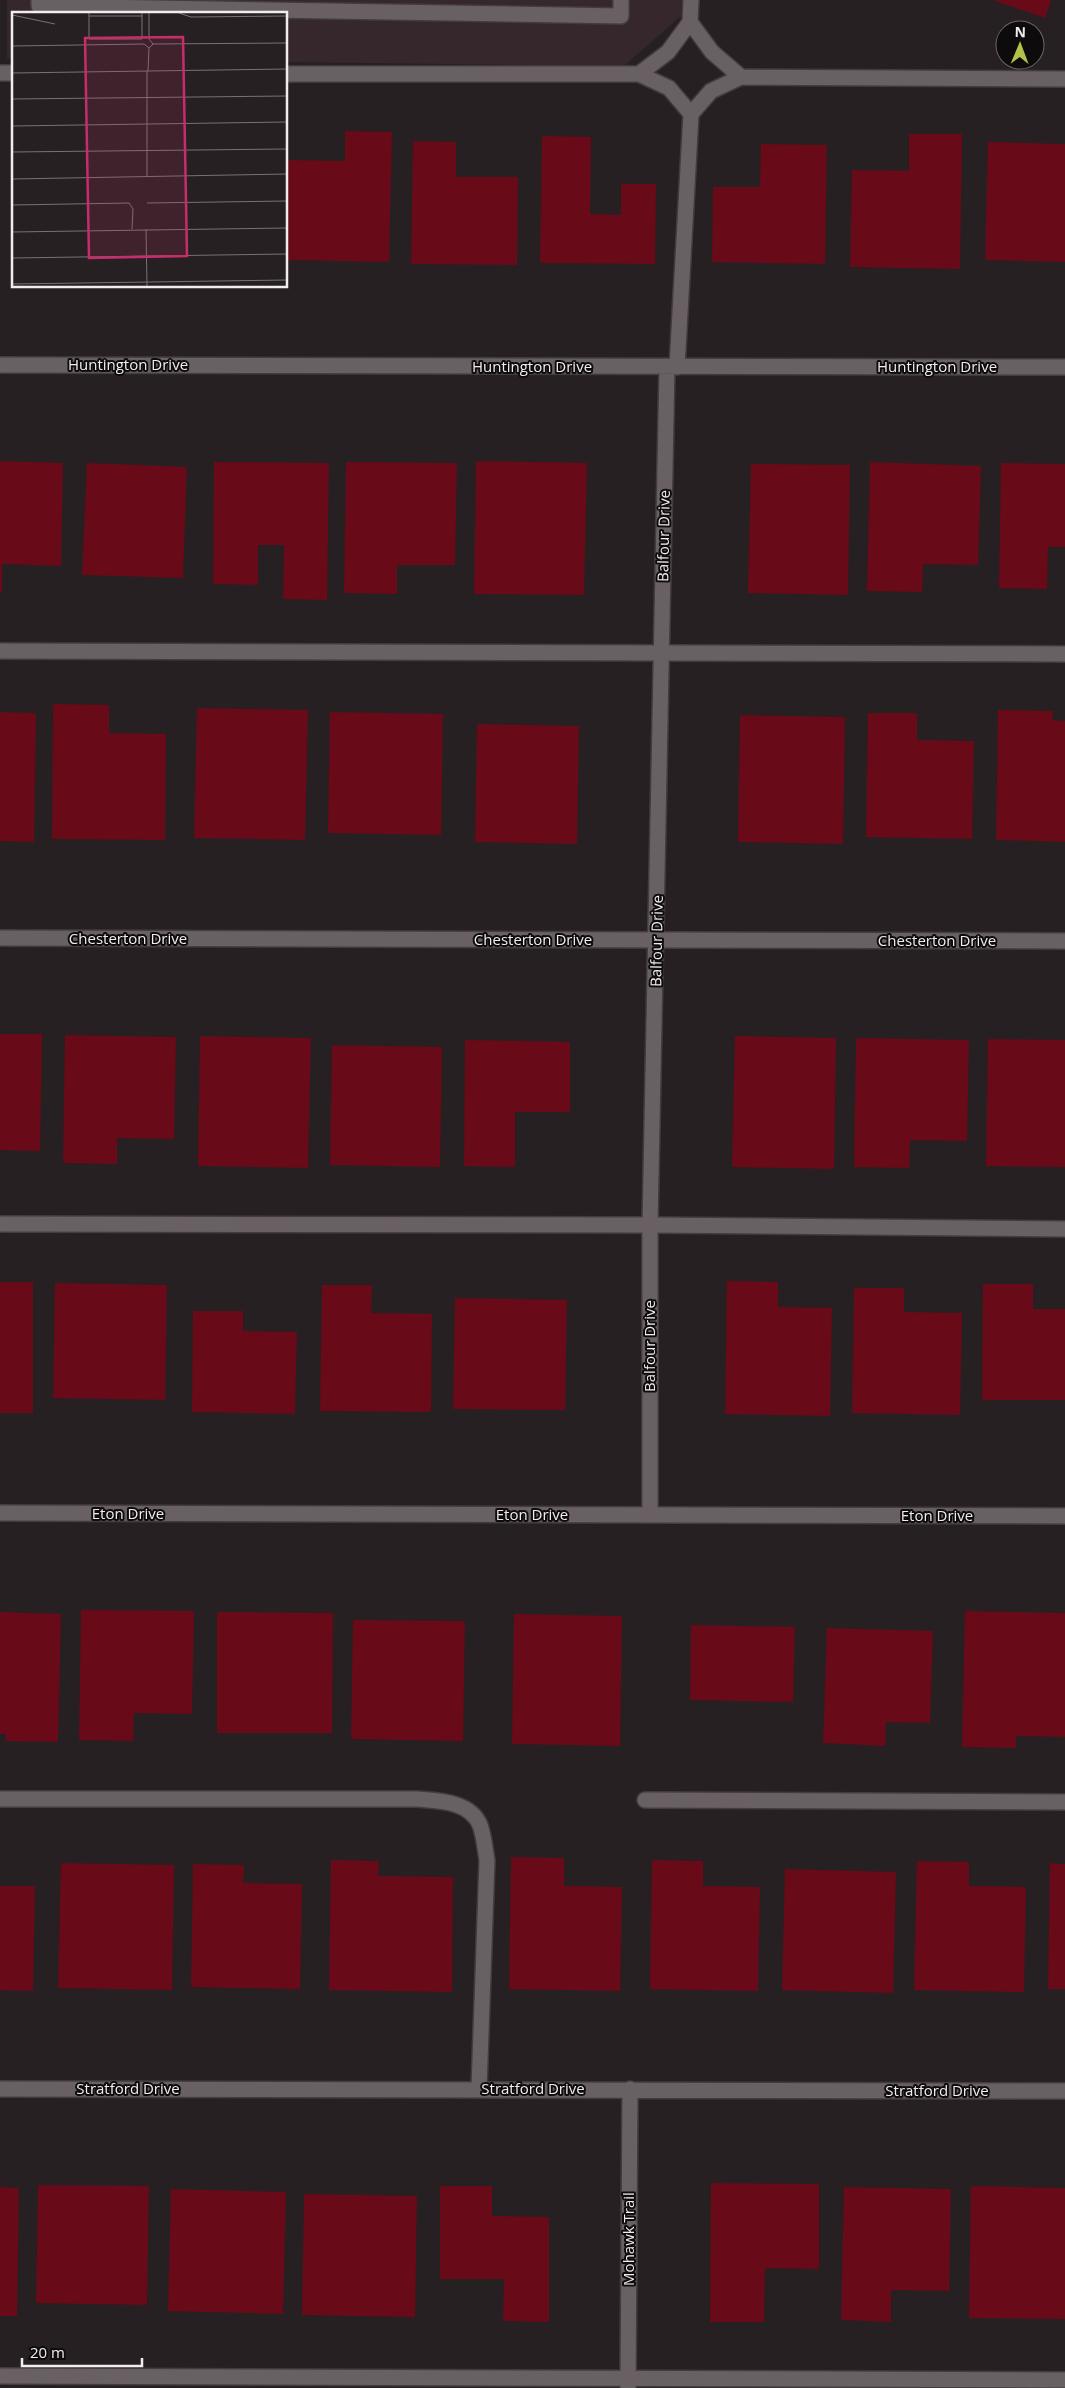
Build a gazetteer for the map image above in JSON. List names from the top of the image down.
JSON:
{
  "streets": {
    "street": [
      "Huntington Drive",
      "Balfour Drive",
      "Chesterton Drive",
      "Eton Drive",
      "Stratford Drive",
      "Mohawk Trail"
    ]
  },
  "crossings": [
    ["Huntington Drive", "Balfour Drive"],
    ["Balfour Drive", "Chesterton Drive"],
    ["Balfour Drive", "Eton Drive"],
    ["Stratford Drive", "Mohawk Trail"]
  ],
  "scale_bar": "20 m",
  "north": "top"
}
